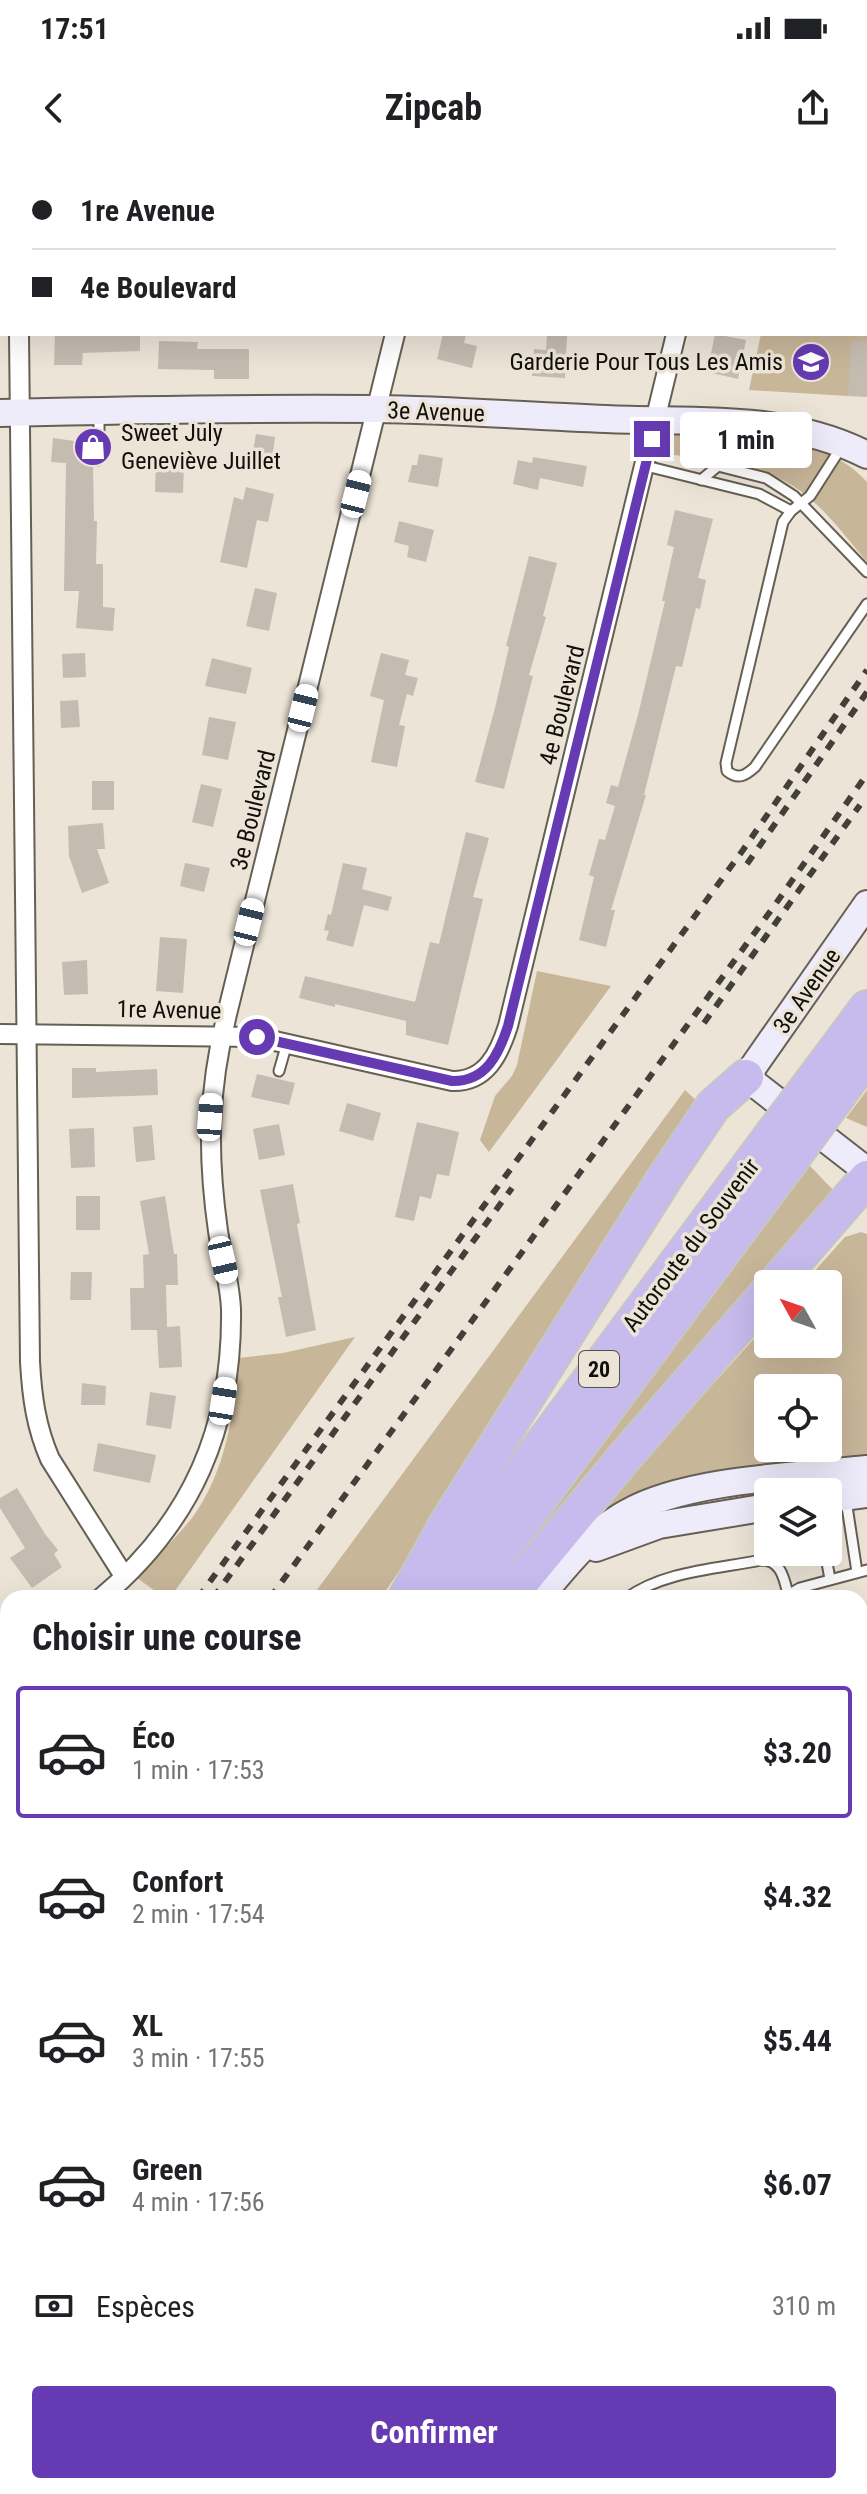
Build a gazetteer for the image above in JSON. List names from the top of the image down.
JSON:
{
  "streets": {
    "highway": ["Autoroute du Souvenir", "20"],
    "street": [
      "3e Avenue",
      "4e Boulevard",
      "3e Boulevard",
      "1re Avenue"
    ]
  },
  "crossings": [
    ["3e Avenue", "4e Boulevard"],
    ["3e Avenue", "3e Boulevard"],
    ["4e Boulevard", "1re Avenue"],
    ["3e Boulevard", "1re Avenue"]
  ],
  "places": {
    "school or university": ["Garderie Pour Tous Les Amis"],
    "shop": ["Sweet July Geneviève Juillet"]
  },
  "north": "top left",
  "page": {
    "status": "17:51",
    "header": "Zipcab",
    "banner": ["1re Avenue", "4e Boulevard"],
    "bubble": "1 min",
    "heading": "Choisir une course",
    "list": [
      {
        "name": "Éco",
        "note": "1 min · 17:53",
        "value": "$3.20"
      },
      {
        "name": "Confort",
        "note": "2 min · 17:54",
        "value": "$4.32"
      },
      {
        "name": "XL",
        "note": "3 min · 17:55",
        "value": "$5.44"
      },
      {
        "name": "Green",
        "note": "4 min · 17:56",
        "value": "$6.07"
      }
    ],
    "pay": ["Espèces", "310 m"],
    "buttons": "Confirmer"
  }
}
